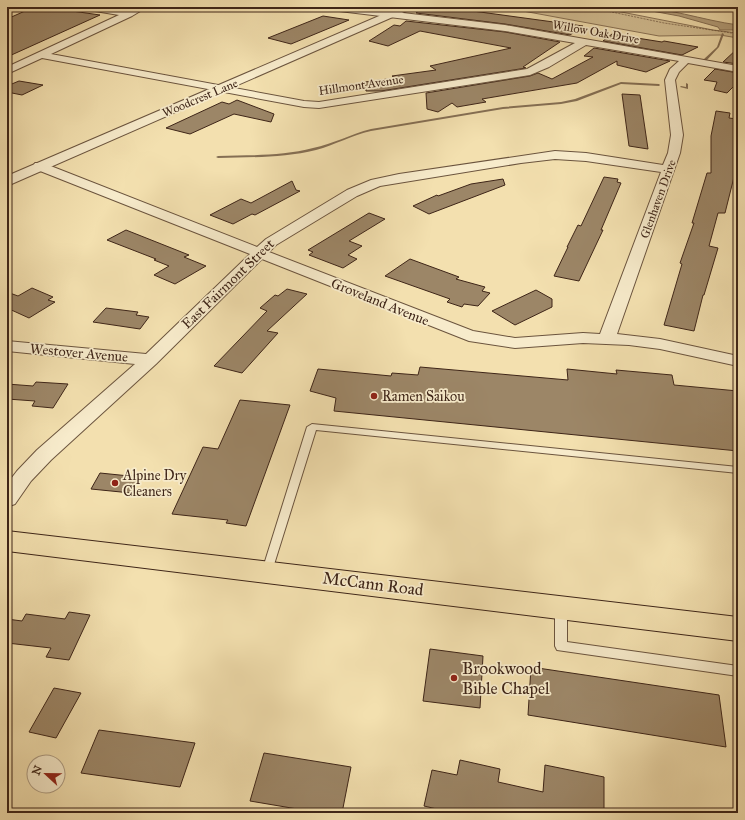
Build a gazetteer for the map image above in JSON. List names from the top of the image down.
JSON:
{
  "streets": {
    "main road": ["McCann Road"],
    "street": [
      "Willow Oak Drive",
      "Hillmont Avenue",
      "Woodcrest Lane",
      "Glenhaven Drive",
      "East Fairmont Street",
      "Groveland Avenue",
      "Westover Avenue"
    ]
  },
  "crossings": [
    ["Willow Oak Drive", "Hillmont Avenue"],
    ["Willow Oak Drive", "Woodcrest Lane"],
    ["Willow Oak Drive", "Glenhaven Drive"],
    ["Hillmont Avenue", "Woodcrest Lane"],
    ["Woodcrest Lane", "Groveland Avenue"],
    ["Glenhaven Drive", "East Fairmont Street"],
    ["Glenhaven Drive", "Groveland Avenue"],
    ["East Fairmont Street", "Groveland Avenue"],
    ["East Fairmont Street", "Westover Avenue"]
  ],
  "places": ["Ramen Saikou", "Alpine Dry Cleaners", "Brookwood Bible Chapel"],
  "north": "left"
}
